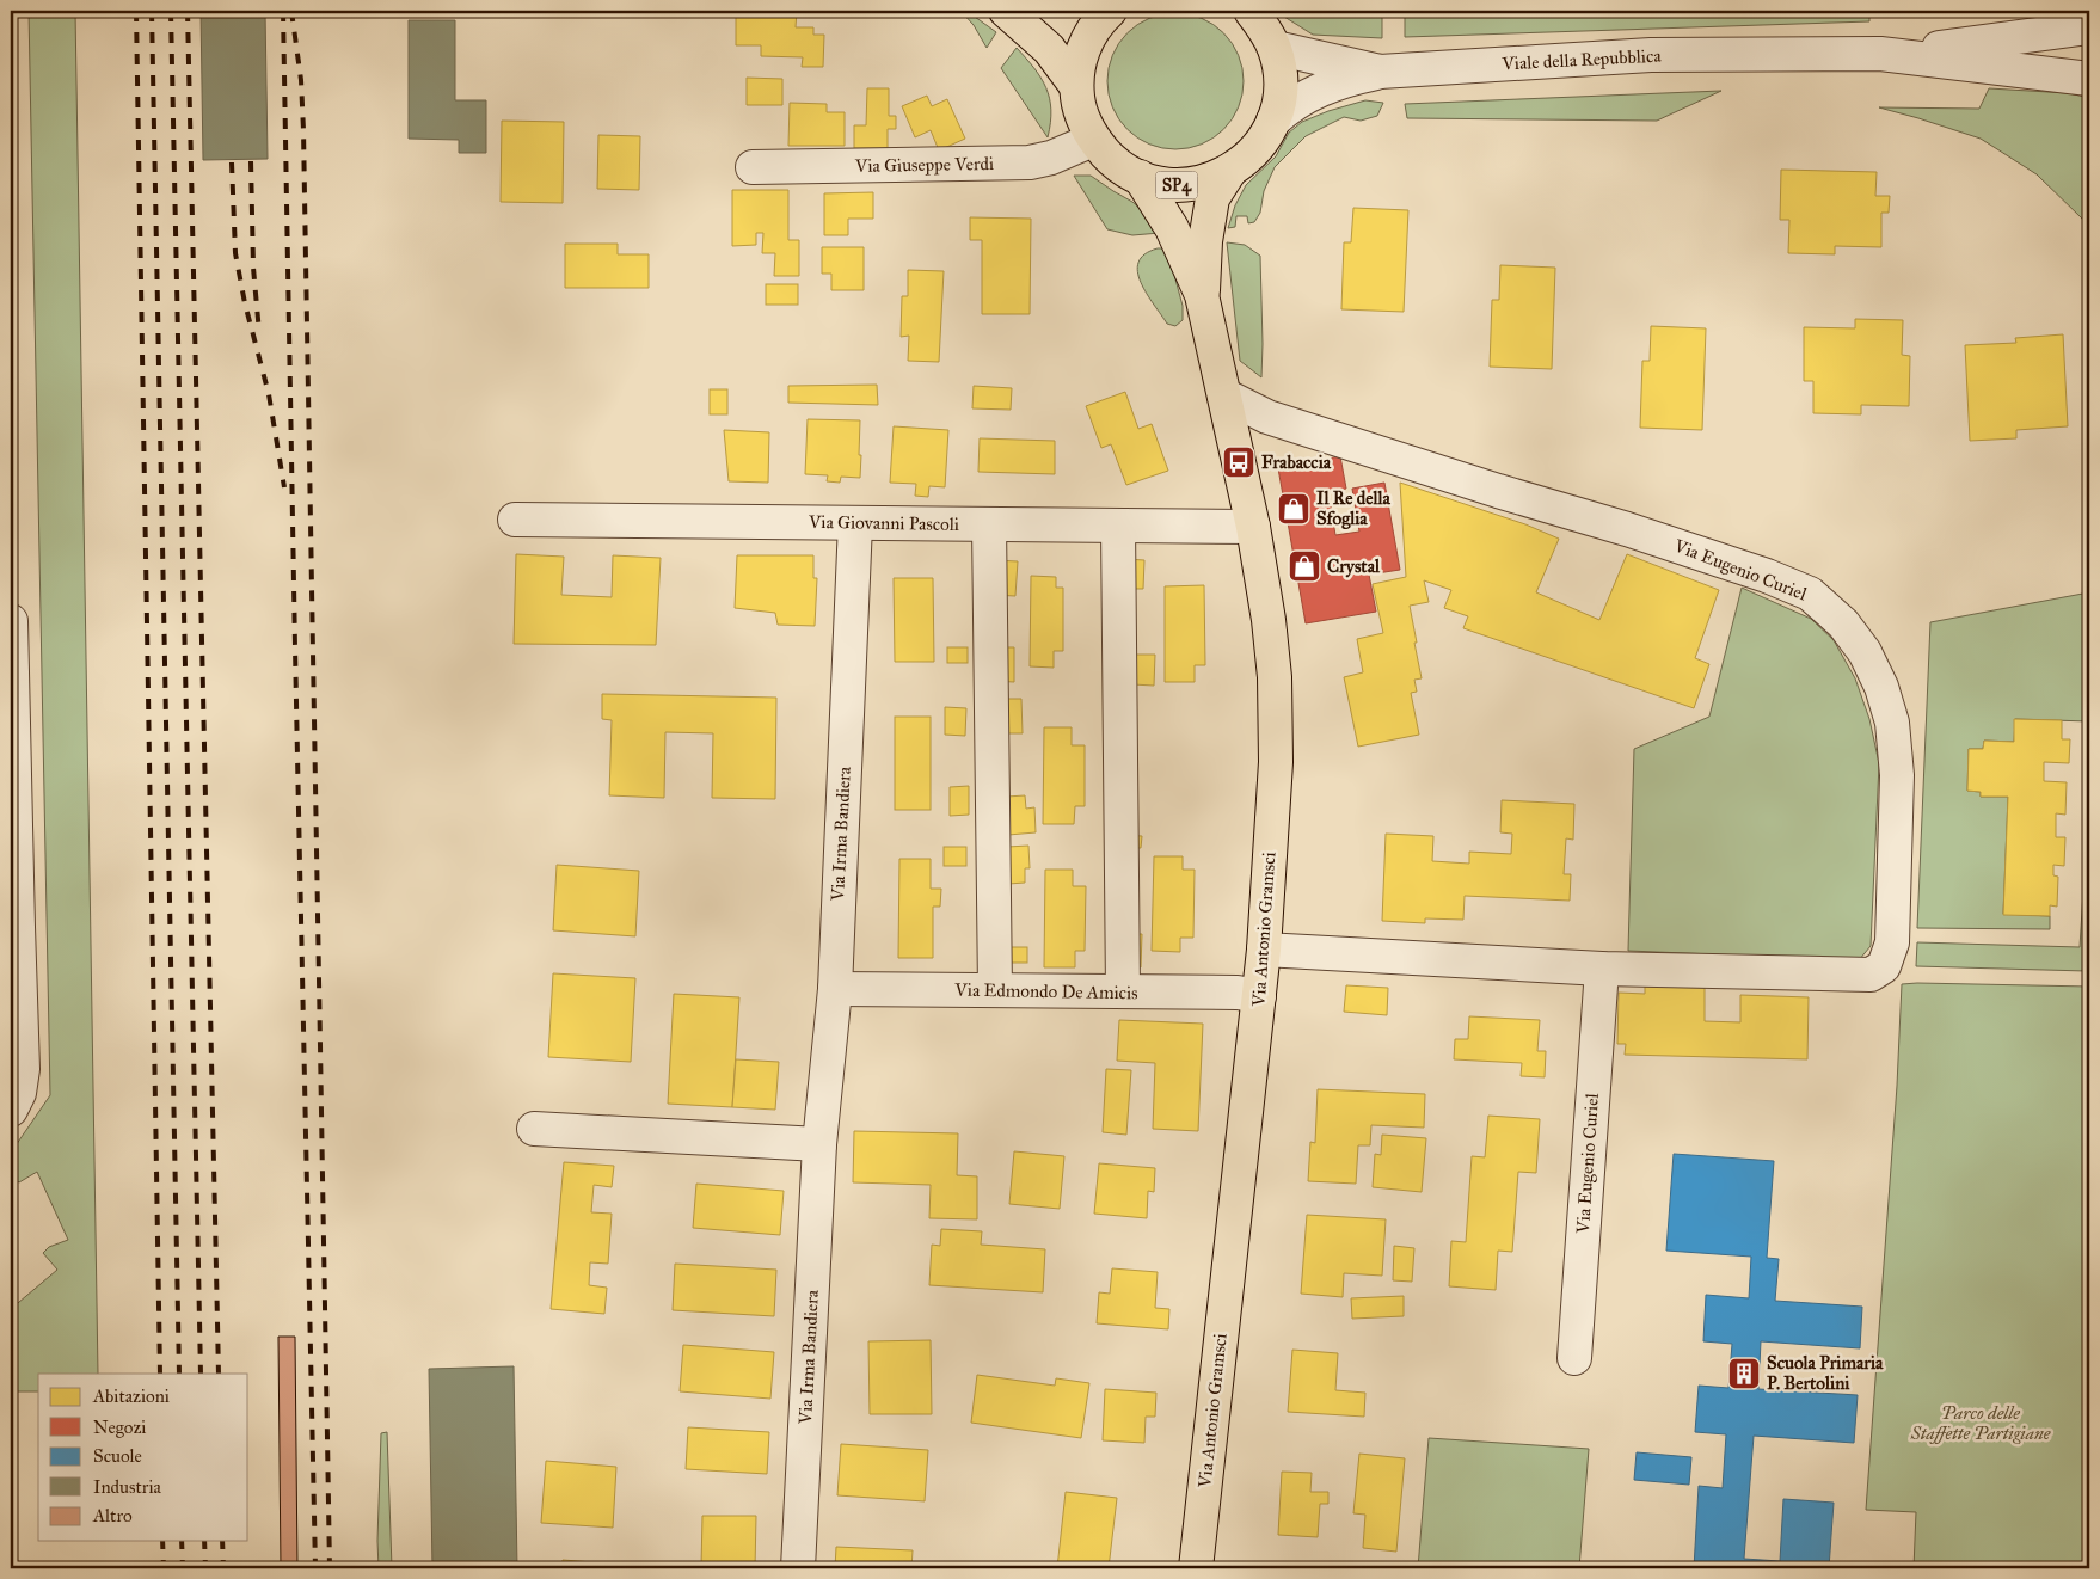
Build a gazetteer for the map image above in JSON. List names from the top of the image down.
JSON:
{
  "streets": {
    "main road": ["SP4", "Via Antonio Gramsci"],
    "street": [
      "Viale della Repubblica",
      "Via Giuseppe Verdi",
      "Via Giovanni Pascoli",
      "Via Eugenio Curiel",
      "Via Irma Bandiera",
      "Via Edmondo De Amicis"
    ]
  },
  "crossings": [
    ["Viale della Repubblica", "SP4"],
    ["Via Giuseppe Verdi", "SP4"],
    ["SP4", "Via Antonio Gramsci"],
    ["Via Giovanni Pascoli", "Via Irma Bandiera"],
    ["Via Giovanni Pascoli", "Via Antonio Gramsci"],
    ["Via Eugenio Curiel", "Via Antonio Gramsci"],
    ["Via Irma Bandiera", "Via Edmondo De Amicis"],
    ["Via Antonio Gramsci", "Via Edmondo De Amicis"]
  ],
  "parks": ["Parco delle Staffette Partigiane"],
  "places": {
    "bus stop": ["Frabaccia"],
    "shop": ["Il Re della Sfoglia", "Crystal"],
    "building": ["Scuola Primaria P. Bertolini"]
  },
  "legend": [
    "Abitazioni",
    "Negozi",
    "Scuole",
    "Industria",
    "Altro"
  ]
}
